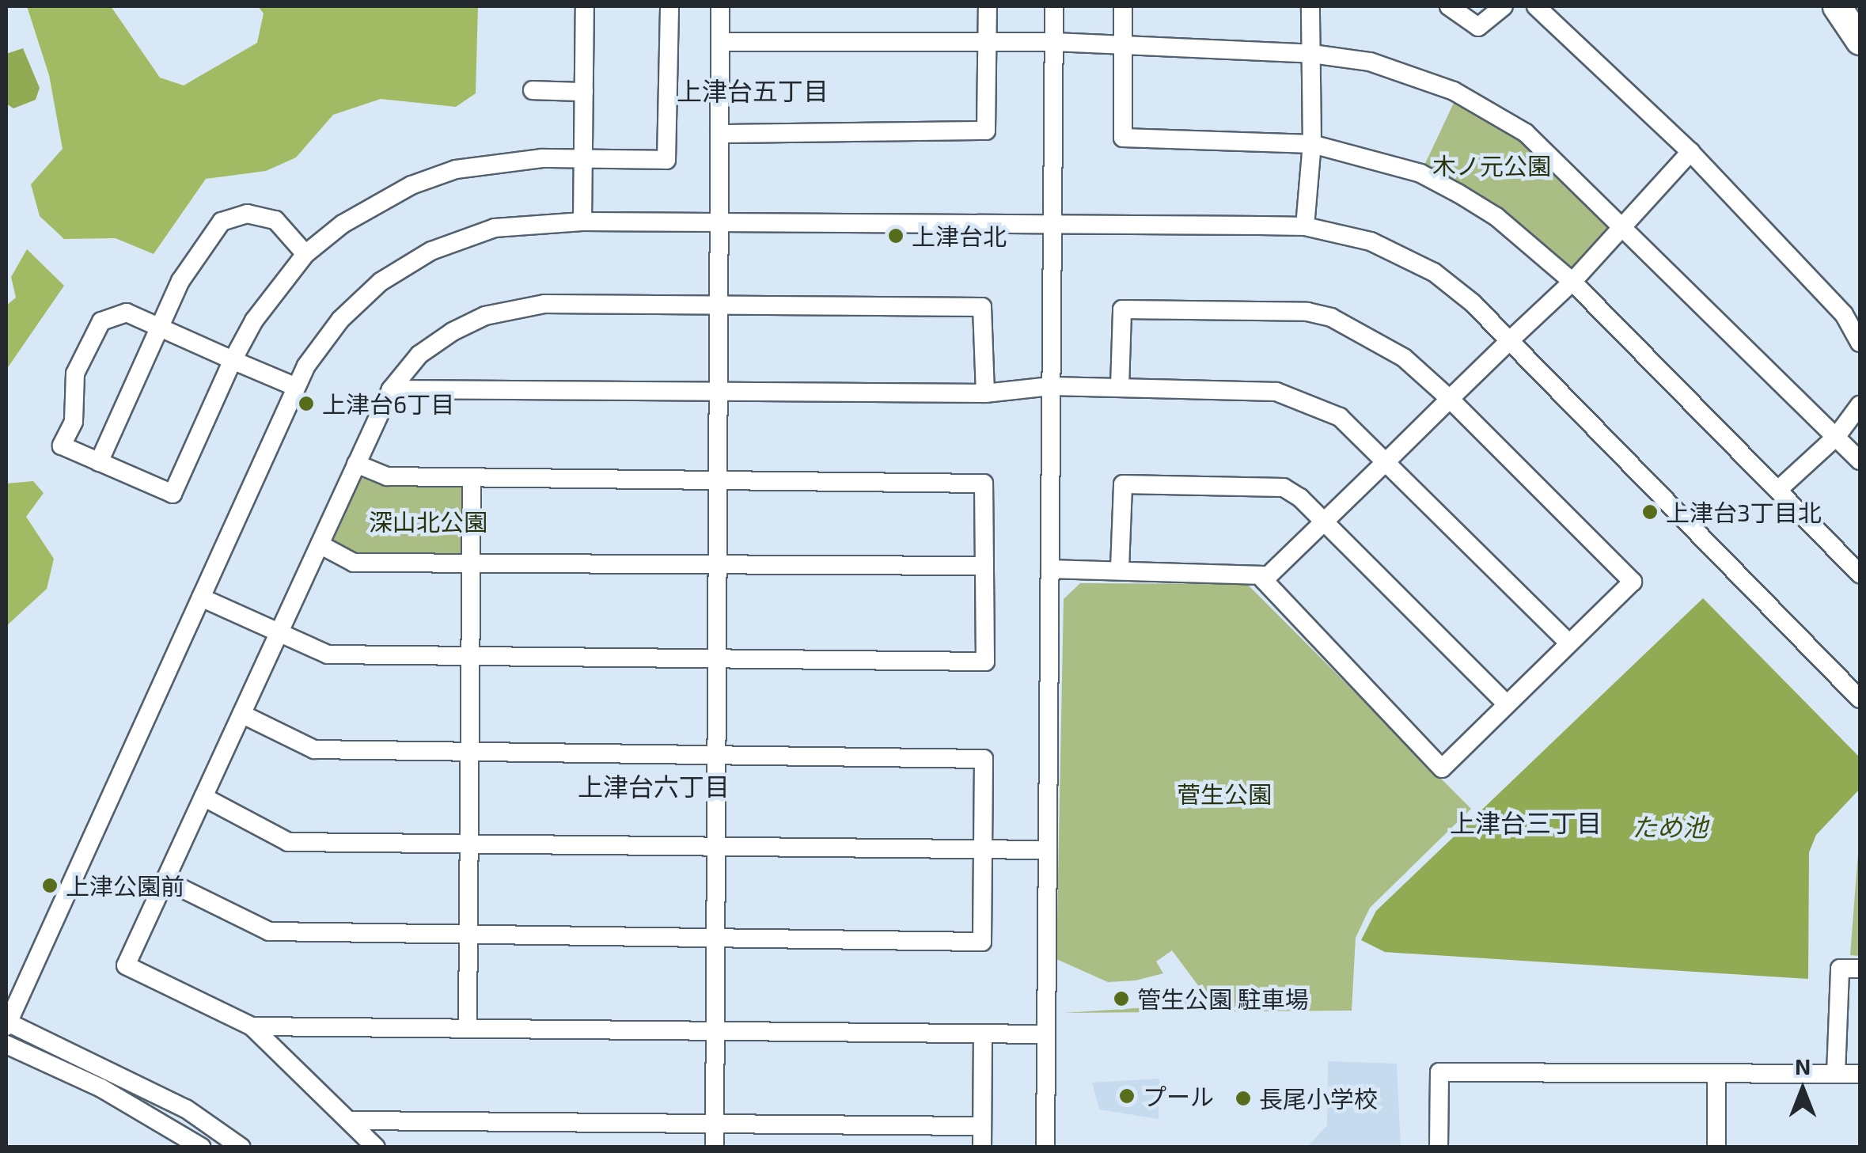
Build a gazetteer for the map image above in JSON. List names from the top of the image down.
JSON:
{
  "districts": ["上津台五丁目", "上津台六丁目", "上津台三丁目"],
  "water": ["ため池"],
  "parks": ["木ノ元公園", "深山北公園", "菅生公園"],
  "places": [
    "上津台北",
    "上津台6丁目",
    "上津台3丁目北",
    "上津公園前",
    "管生公園 駐車場",
    "プール",
    "長尾小学校"
  ],
  "north": "top"
}
